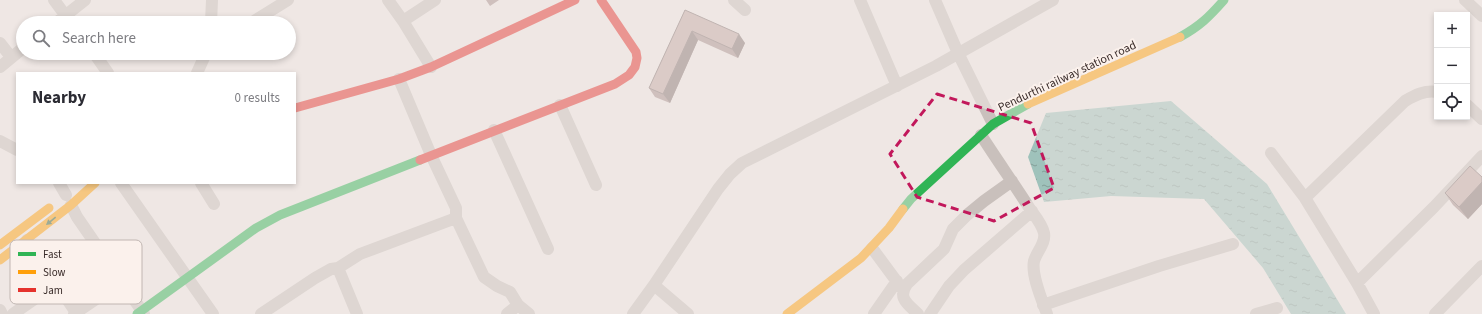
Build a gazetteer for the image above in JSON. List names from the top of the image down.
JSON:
{
  "streets": {
    "street": ["Pendurthi railway station road"]
  },
  "legend": ["Fast", "Slow", "Jam"],
  "page": {
    "map_buttons": ["+", "−"],
    "search": "Search here",
    "heading": ["Nearby", "0 results"]
  }
}
